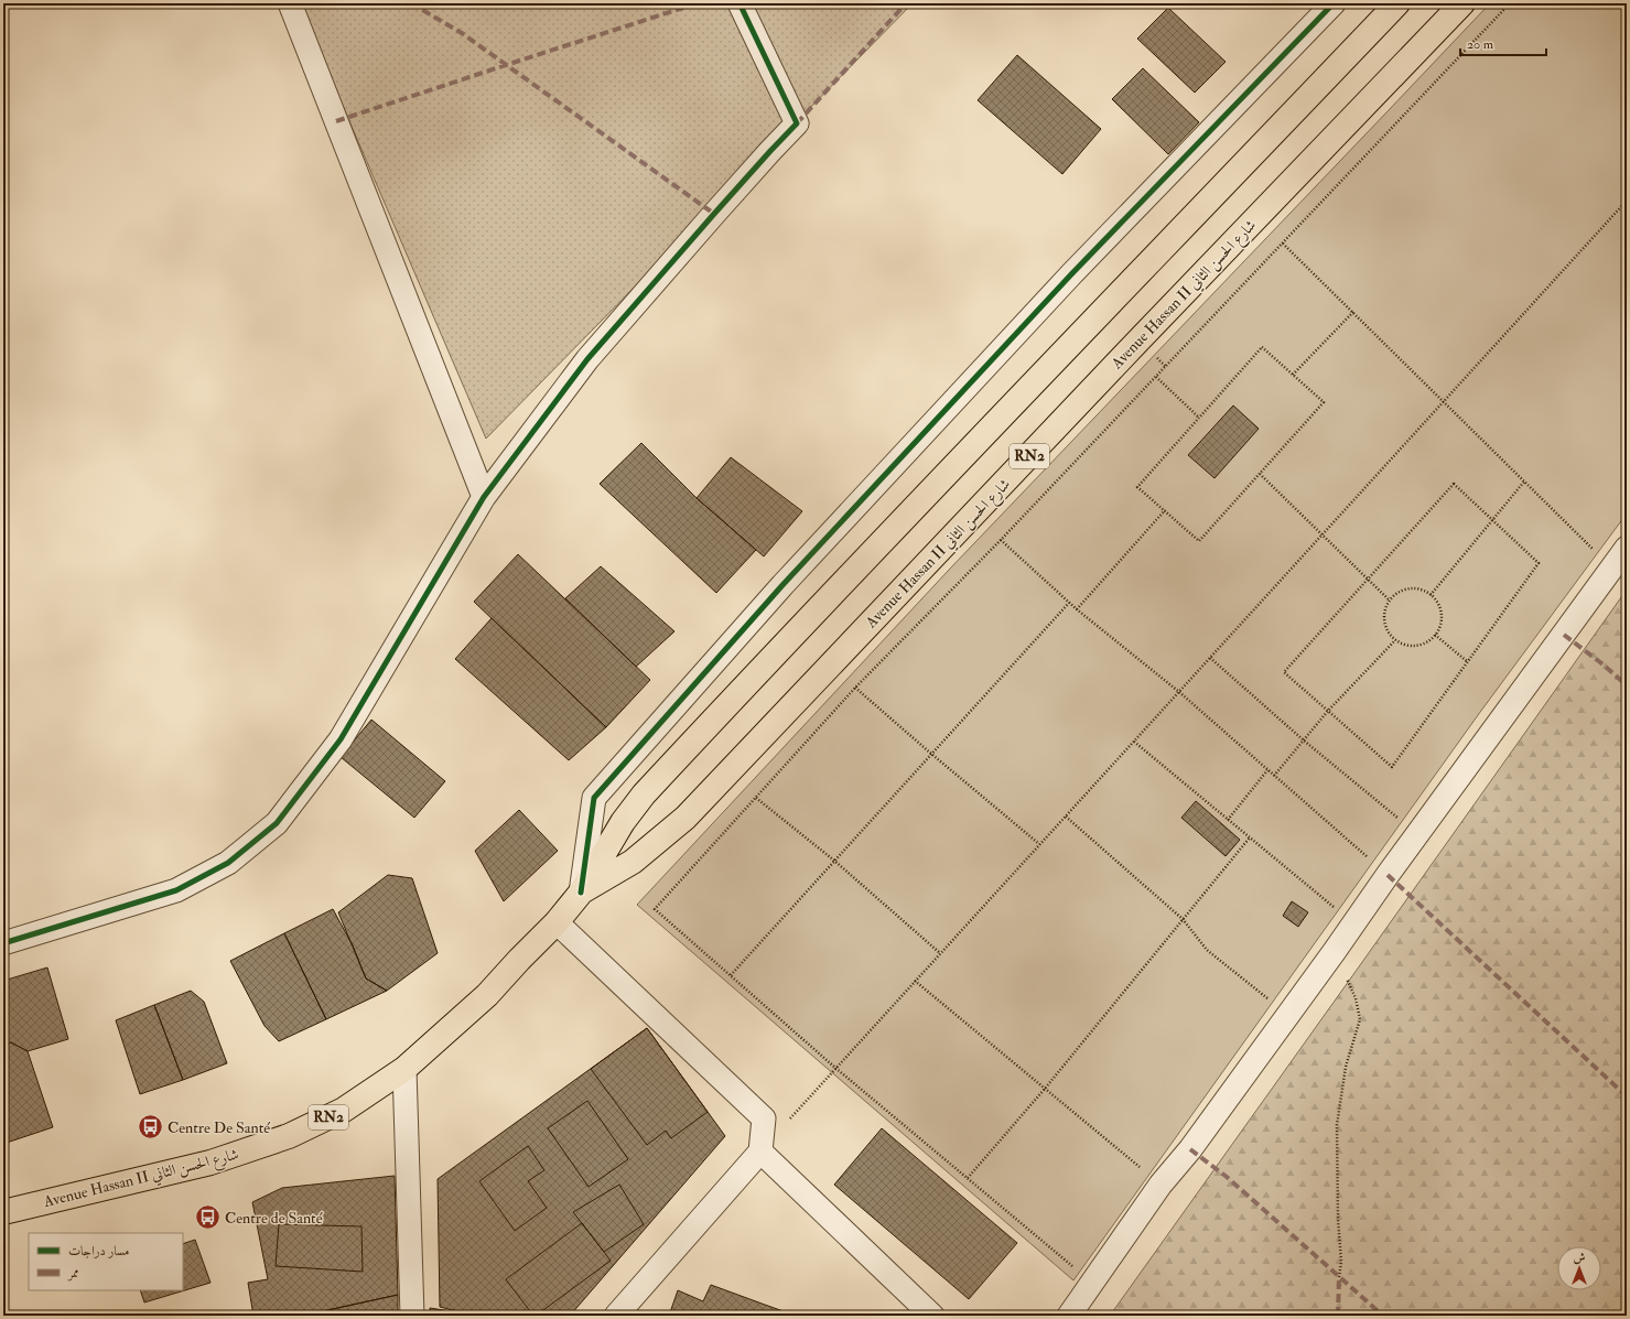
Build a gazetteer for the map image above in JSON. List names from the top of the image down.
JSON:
{
  "streets": {
    "main road": ["Avenue Hassan II شارع الحسن الثاني", "RN2"]
  },
  "places": {
    "bus stop": ["Centre De Santé", "Centre de Santé"]
  },
  "legend": ["مسار دراجات", "ممر"],
  "scale_bar": "20 m",
  "north": "top"
}
